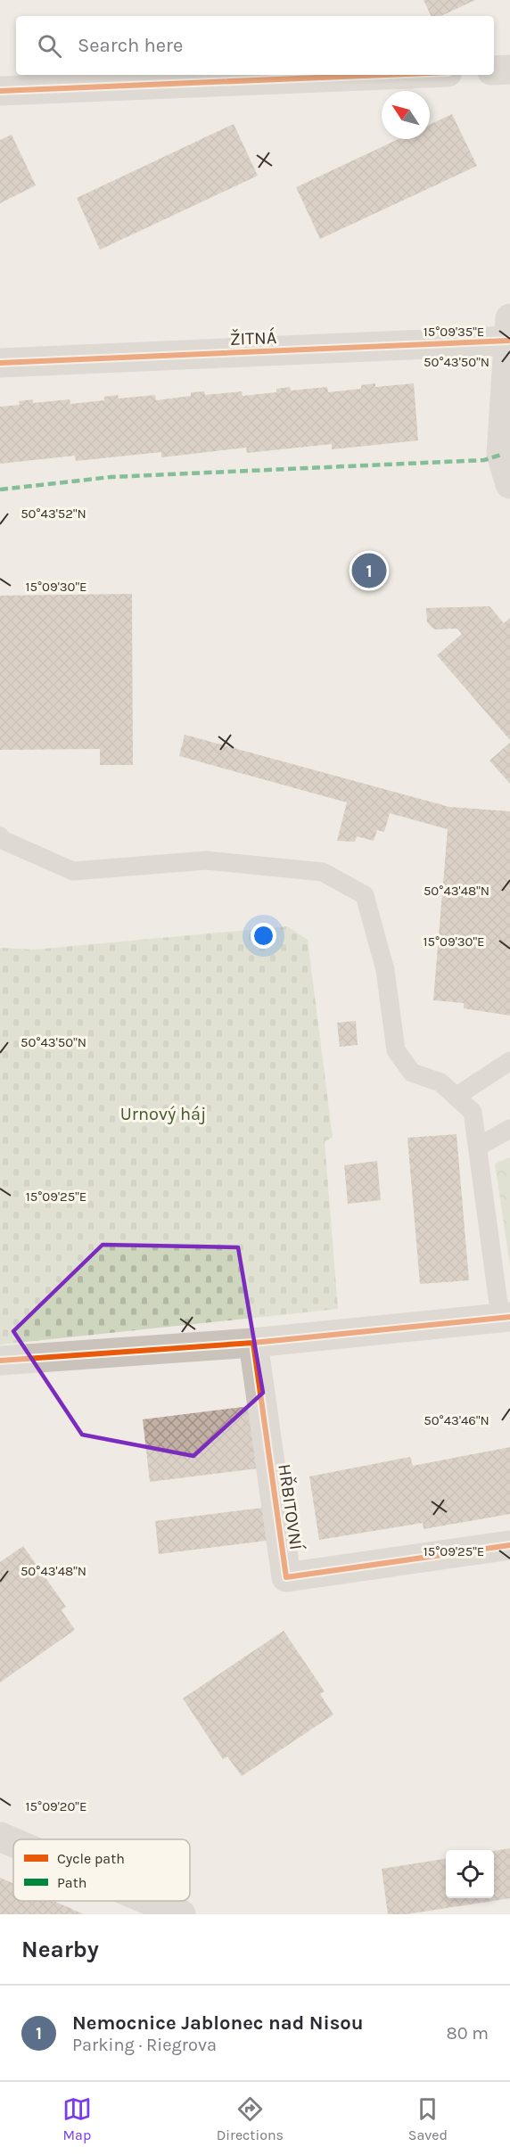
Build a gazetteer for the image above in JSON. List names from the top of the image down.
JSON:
{
  "streets": {
    "street": ["ŽITNÁ", "HŘBITOVNÍ"]
  },
  "parks": ["Urnový háj"],
  "legend": ["Cycle path", "Path"],
  "north": "top left",
  "page": {
    "search": "Search here",
    "pins": "1",
    "heading": "Nearby",
    "list": [
      {
        "mark": "1",
        "name": "Nemocnice Jablonec nad Nisou",
        "note": "Parking · Riegrova",
        "value": "80 m"
      }
    ],
    "nav": ["Map", "Directions", "Saved"]
  },
  "coordinates": [
    "15°09'35\"E",
    "50°43'50\"N",
    "50°43'52\"N",
    "15°09'30\"E",
    "50°43'48\"N",
    "15°09'25\"E",
    "50°43'46\"N",
    "15°09'20\"E"
  ]
}
